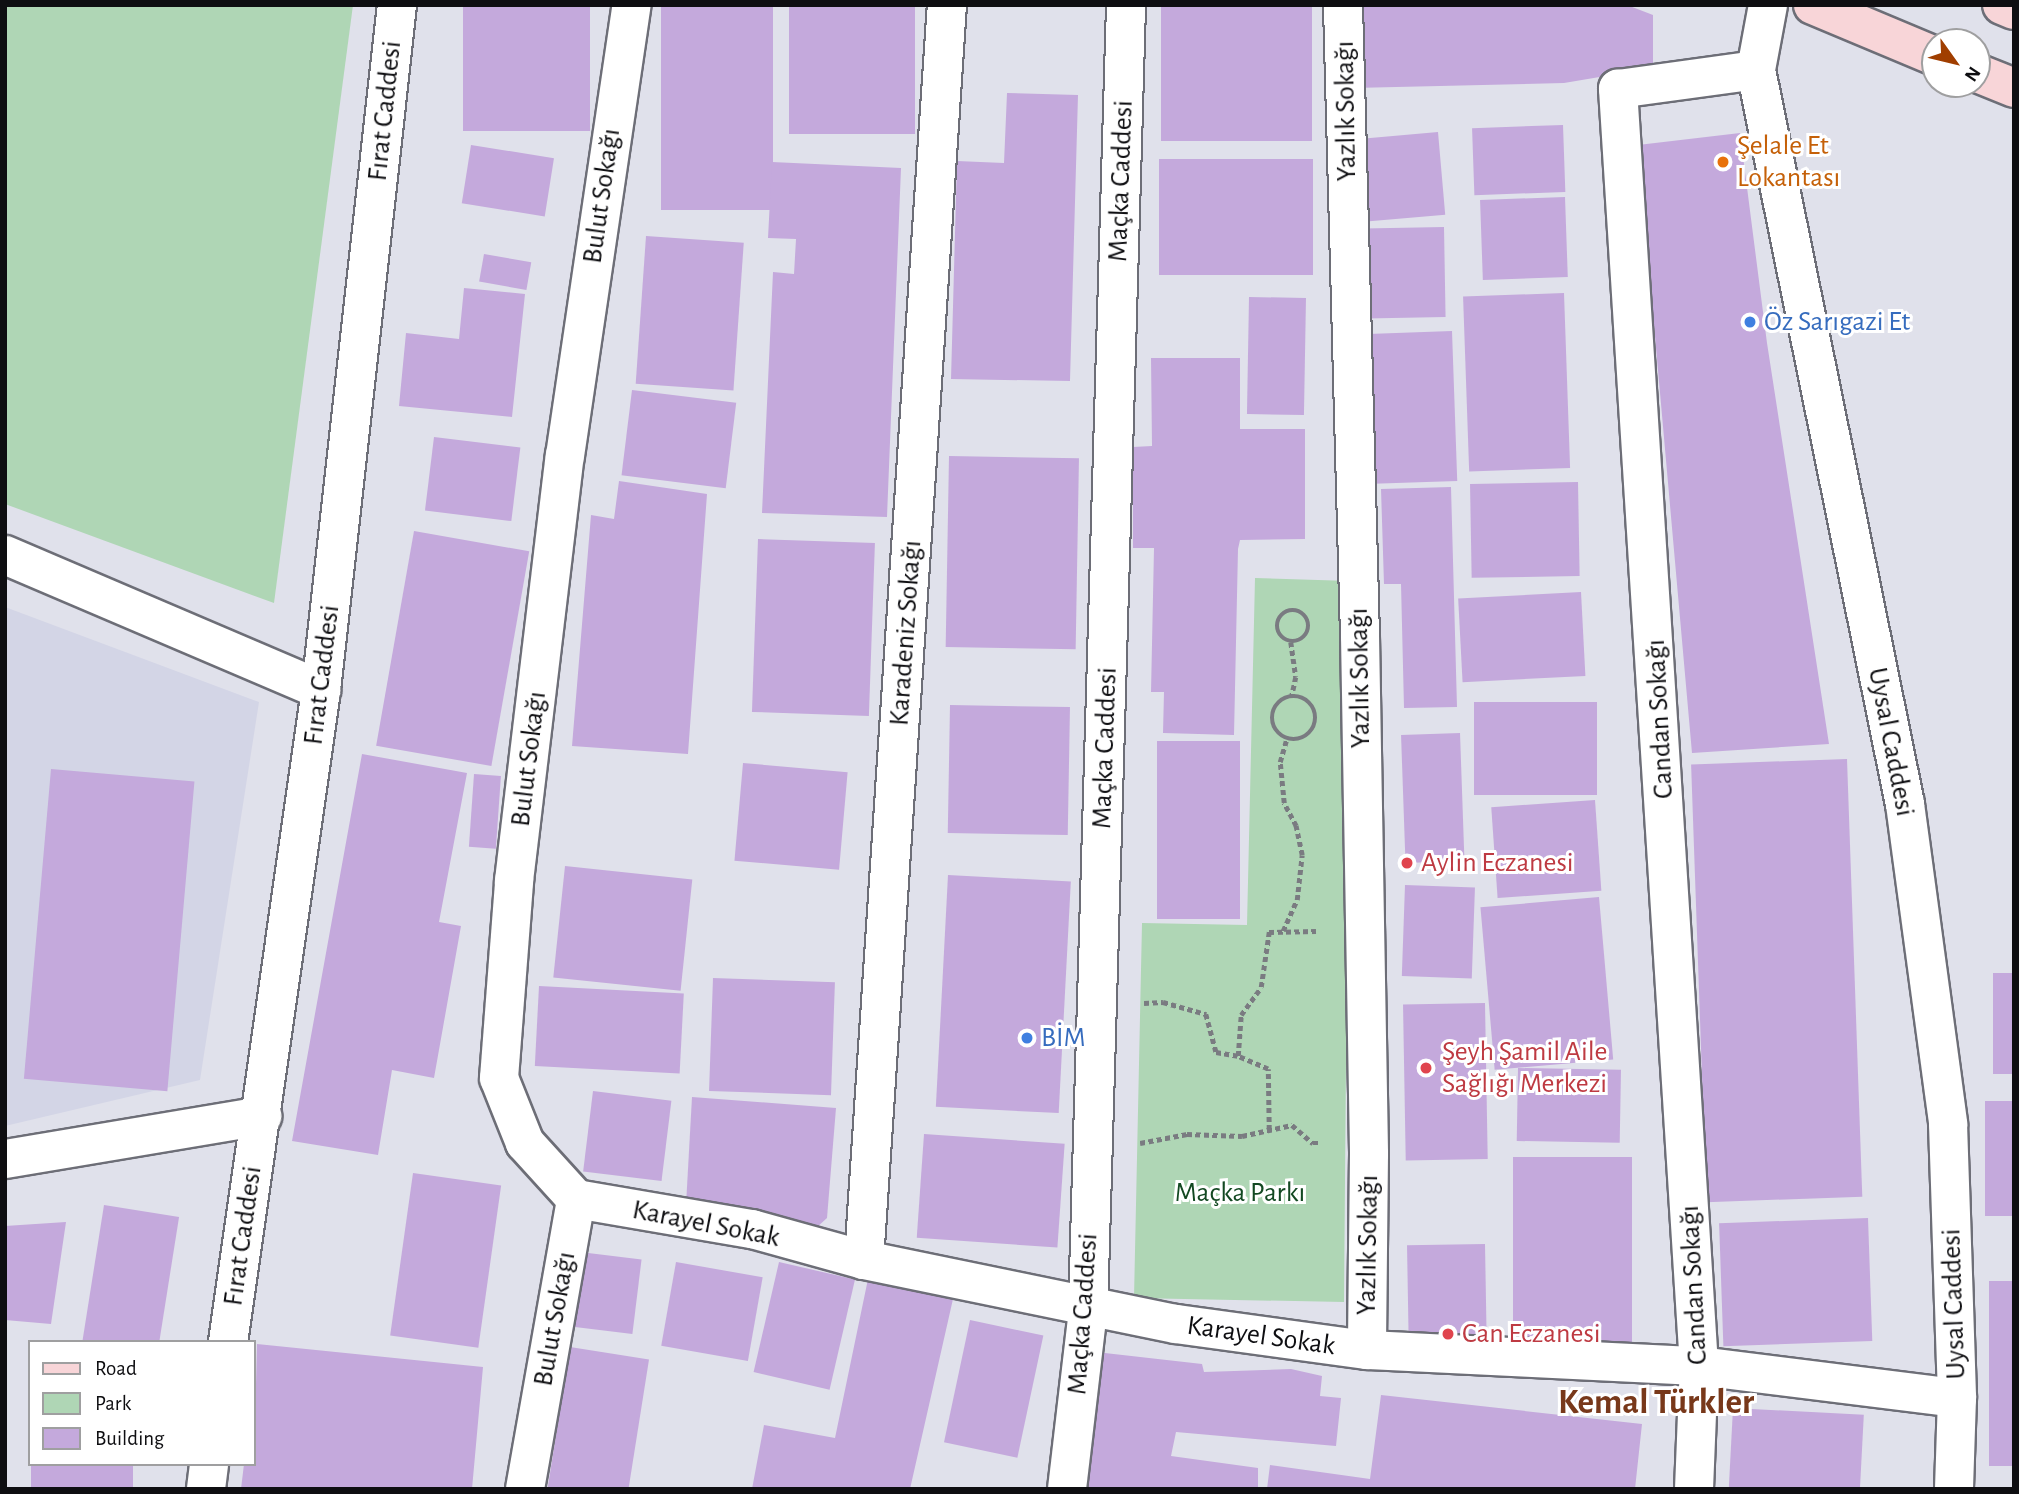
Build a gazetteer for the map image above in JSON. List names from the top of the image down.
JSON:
{
  "streets": {
    "street": [
      "Fırat Caddesi",
      "Yazlık Sokağı",
      "Maçka Caddesi",
      "Bulut Sokağı",
      "Karadeniz Sokağı",
      "Candan Sokağı",
      "Uysal Caddesi",
      "Karayel Sokak"
    ]
  },
  "crossings": [
    ["Yazlık Sokağı", "Karayel Sokak"],
    ["Maçka Caddesi", "Karayel Sokak"],
    ["Bulut Sokağı", "Karayel Sokak"],
    ["Karadeniz Sokağı", "Karayel Sokak"],
    ["Candan Sokağı", "Uysal Caddesi"],
    ["Candan Sokağı", "Karayel Sokak"],
    ["Uysal Caddesi", "Karayel Sokak"]
  ],
  "districts": ["Kemal Türkler"],
  "parks": ["Maçka Parkı"],
  "places": [
    "Şelale Et Lokantası",
    "Öz Sarıgazi Et",
    "Aylin Eczanesi",
    "BİM",
    "Şeyh Şamil Aile Sağlığı Merkezi",
    "Can Eczanesi"
  ],
  "legend": ["Road", "Park", "Building"],
  "north": "bottom right"
}
